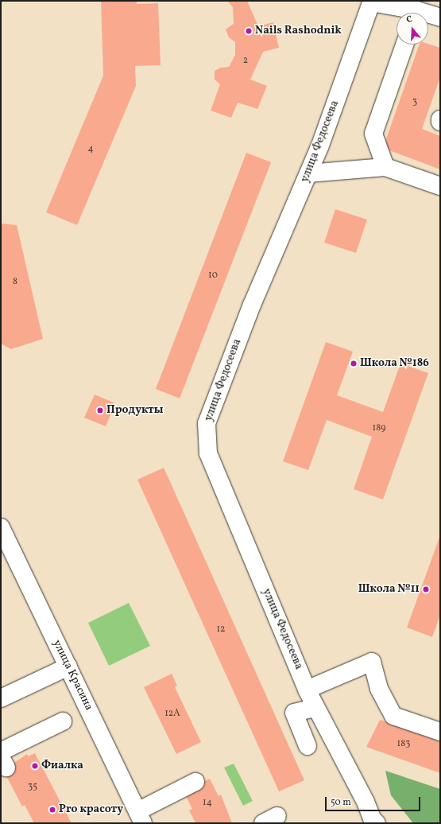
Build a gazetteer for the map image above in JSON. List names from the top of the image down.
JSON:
{
  "streets": {
    "street": ["улица Федосеева", "улица Красина"]
  },
  "places": [
    "Nails Rashodnik",
    "Школа №186",
    "Продукты",
    "Школа №11",
    "Фиалка",
    "Pro красоту"
  ],
  "house_numbers": [
    "2",
    "3",
    "4",
    "10",
    "8",
    "189",
    "12",
    "12А",
    "183",
    "35",
    "14"
  ],
  "scale_bar": "50 m",
  "north": "top"
}
